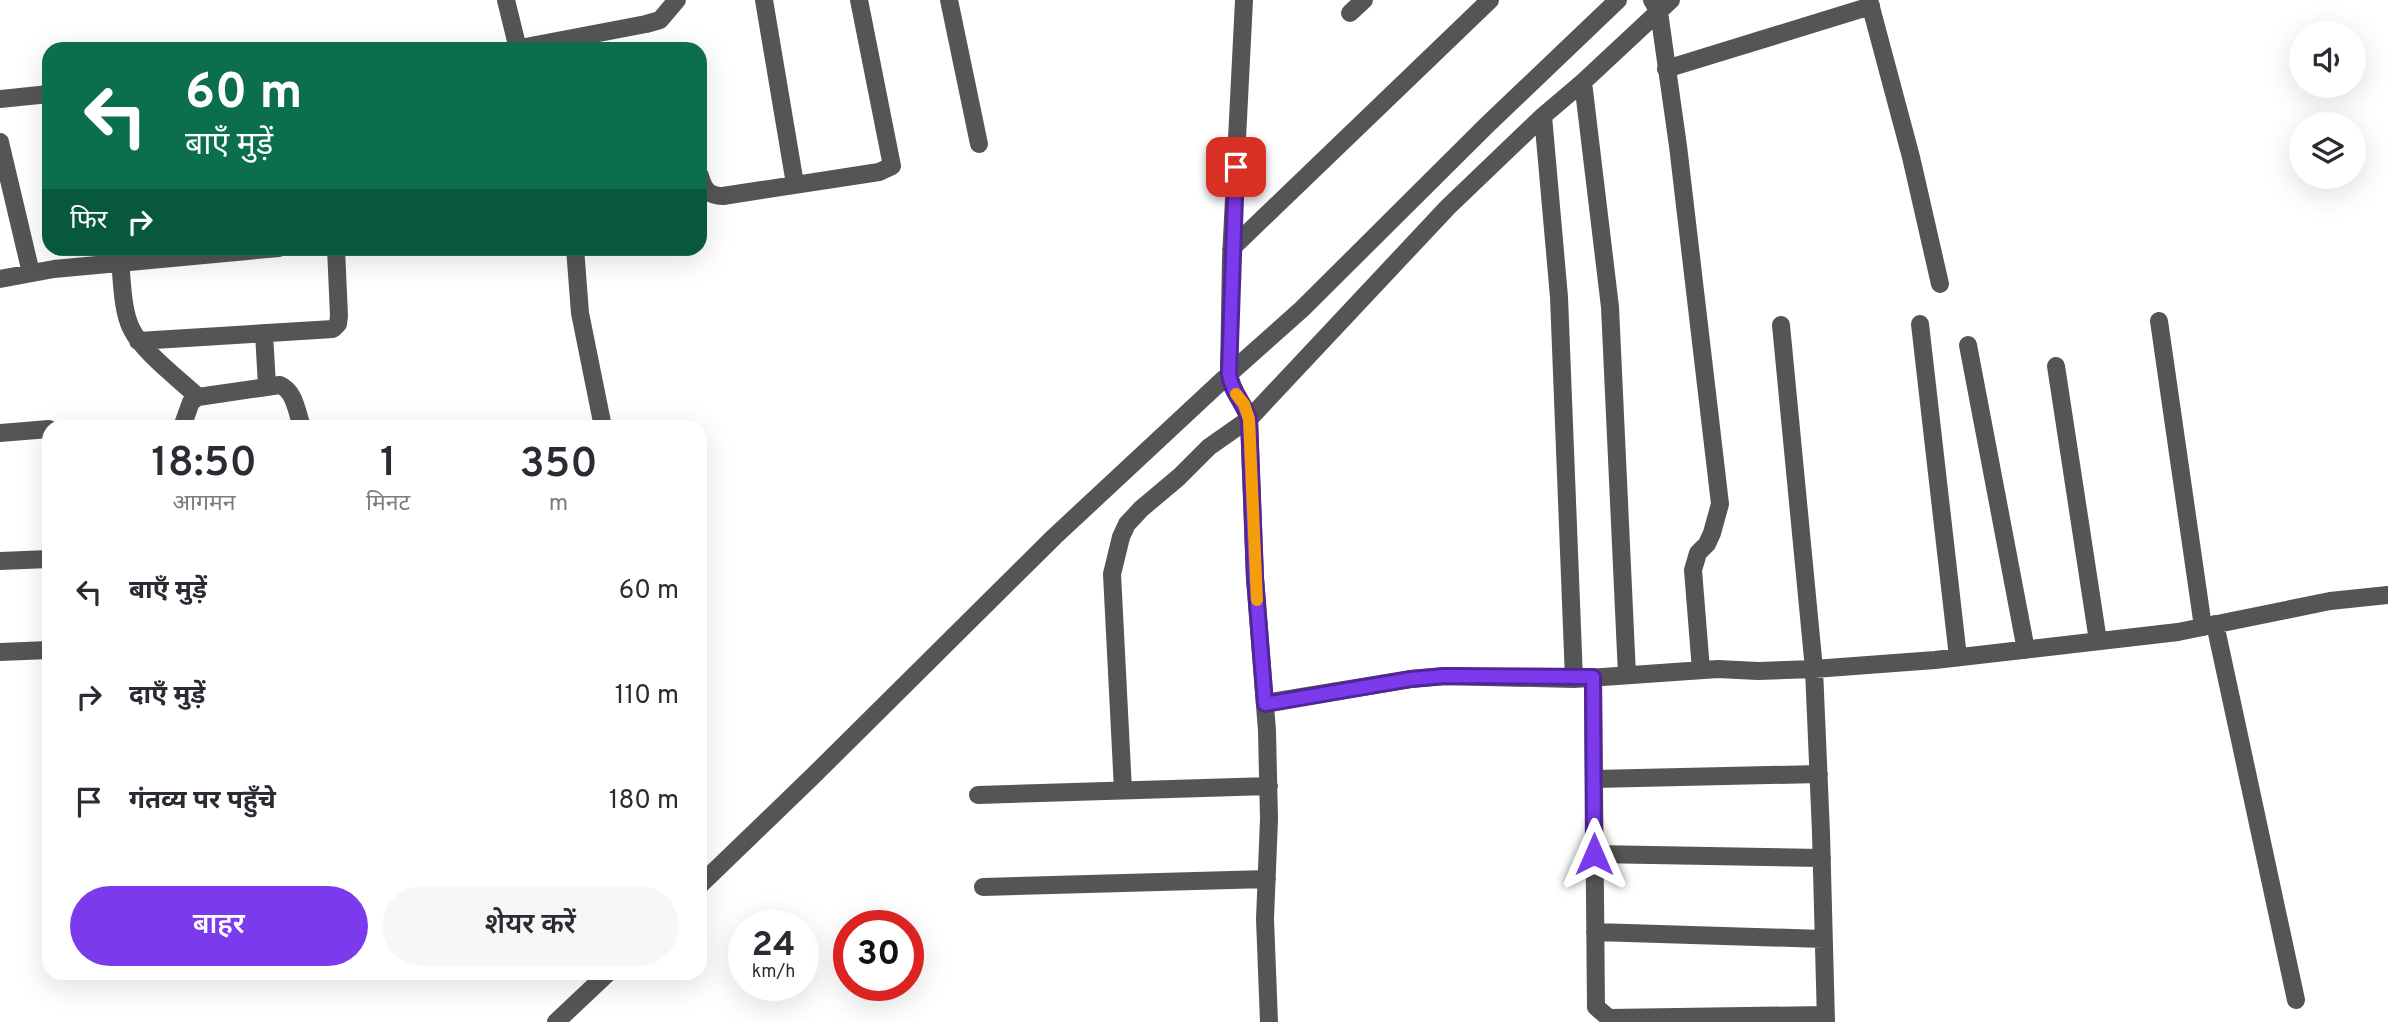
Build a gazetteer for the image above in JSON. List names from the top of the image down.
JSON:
{
  "page": {
    "turn": ["60 m", "बाएँ मुड़ें"],
    "then": "फिर",
    "eta": [
      "18:50",
      "आगमन",
      "1",
      "मिनट",
      "350",
      "m"
    ],
    "list": [
      {
        "name": "बाएँ मुड़ें",
        "value": "60 m"
      },
      {
        "name": "दाएँ मुड़ें",
        "value": "110 m"
      },
      {
        "name": "गंतव्य पर पहुँचे",
        "value": "180 m"
      }
    ],
    "buttons": ["बाहर", "शेयर करें"],
    "speed": "24 km/h",
    "limit": "30"
  }
}
